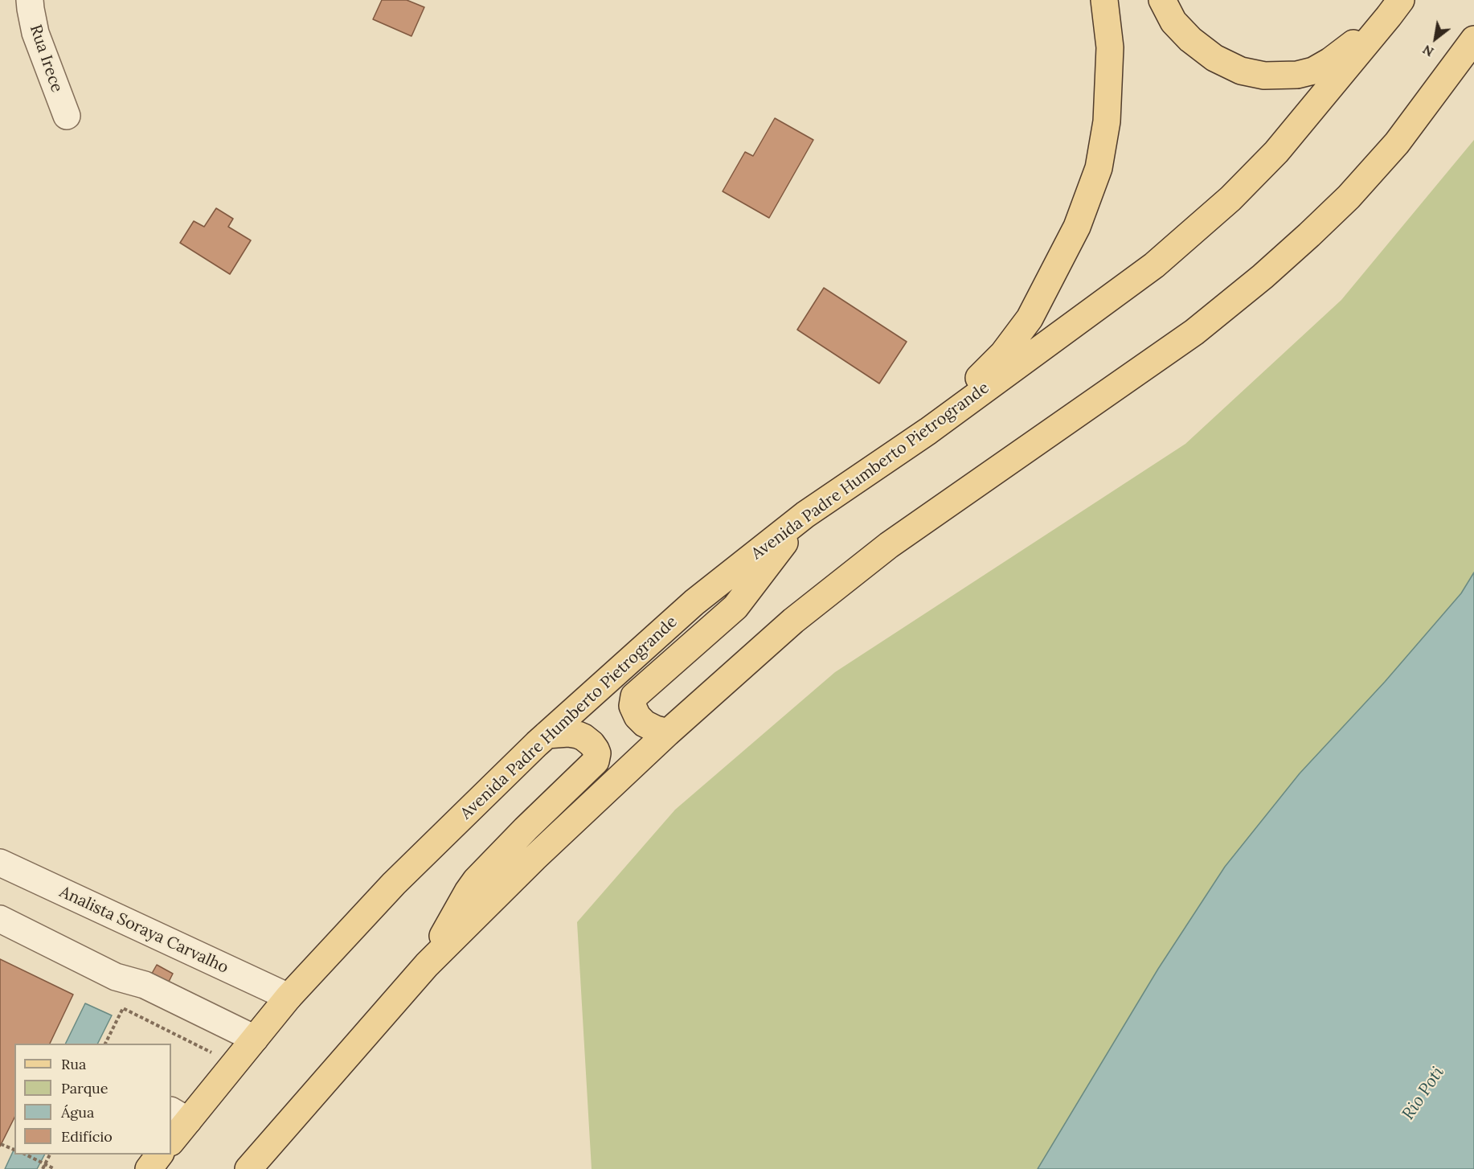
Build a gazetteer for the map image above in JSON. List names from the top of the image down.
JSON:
{
  "streets": {
    "main road": ["Avenida Padre Humberto Pietrogrande"],
    "street": ["Rua Irece", "Analista Soraya Carvalho"]
  },
  "crossings": [
    ["Avenida Padre Humberto Pietrogrande", "Analista Soraya Carvalho"]
  ],
  "water": ["Rio Poti"],
  "legend": [
    "Rua",
    "Parque",
    "Água",
    "Edifício"
  ],
  "north": "bottom left"
}
